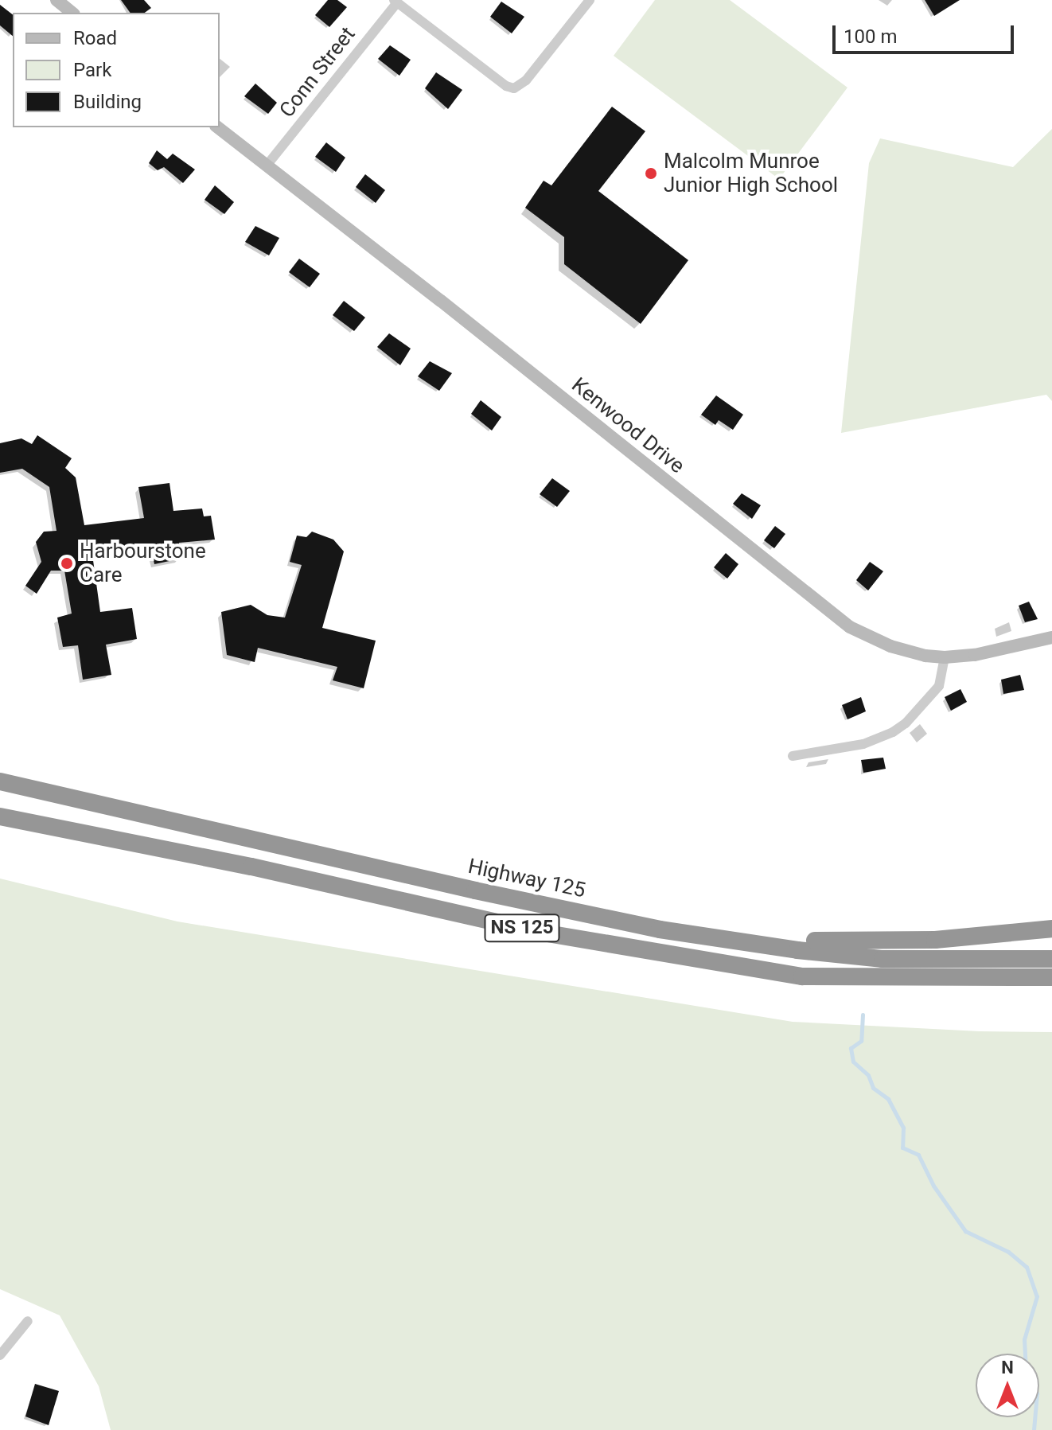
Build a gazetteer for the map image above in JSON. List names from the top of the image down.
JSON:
{
  "streets": {
    "highway": ["Highway 125", "NS 125"],
    "street": ["Conn Street", "Kenwood Drive"]
  },
  "crossings": [
    ["Conn Street", "Kenwood Drive"]
  ],
  "places": ["Malcolm Munroe Junior High School", "Harbourstone Care"],
  "legend": ["Road", "Park", "Building"],
  "scale_bar": "100 m",
  "north": "top"
}
